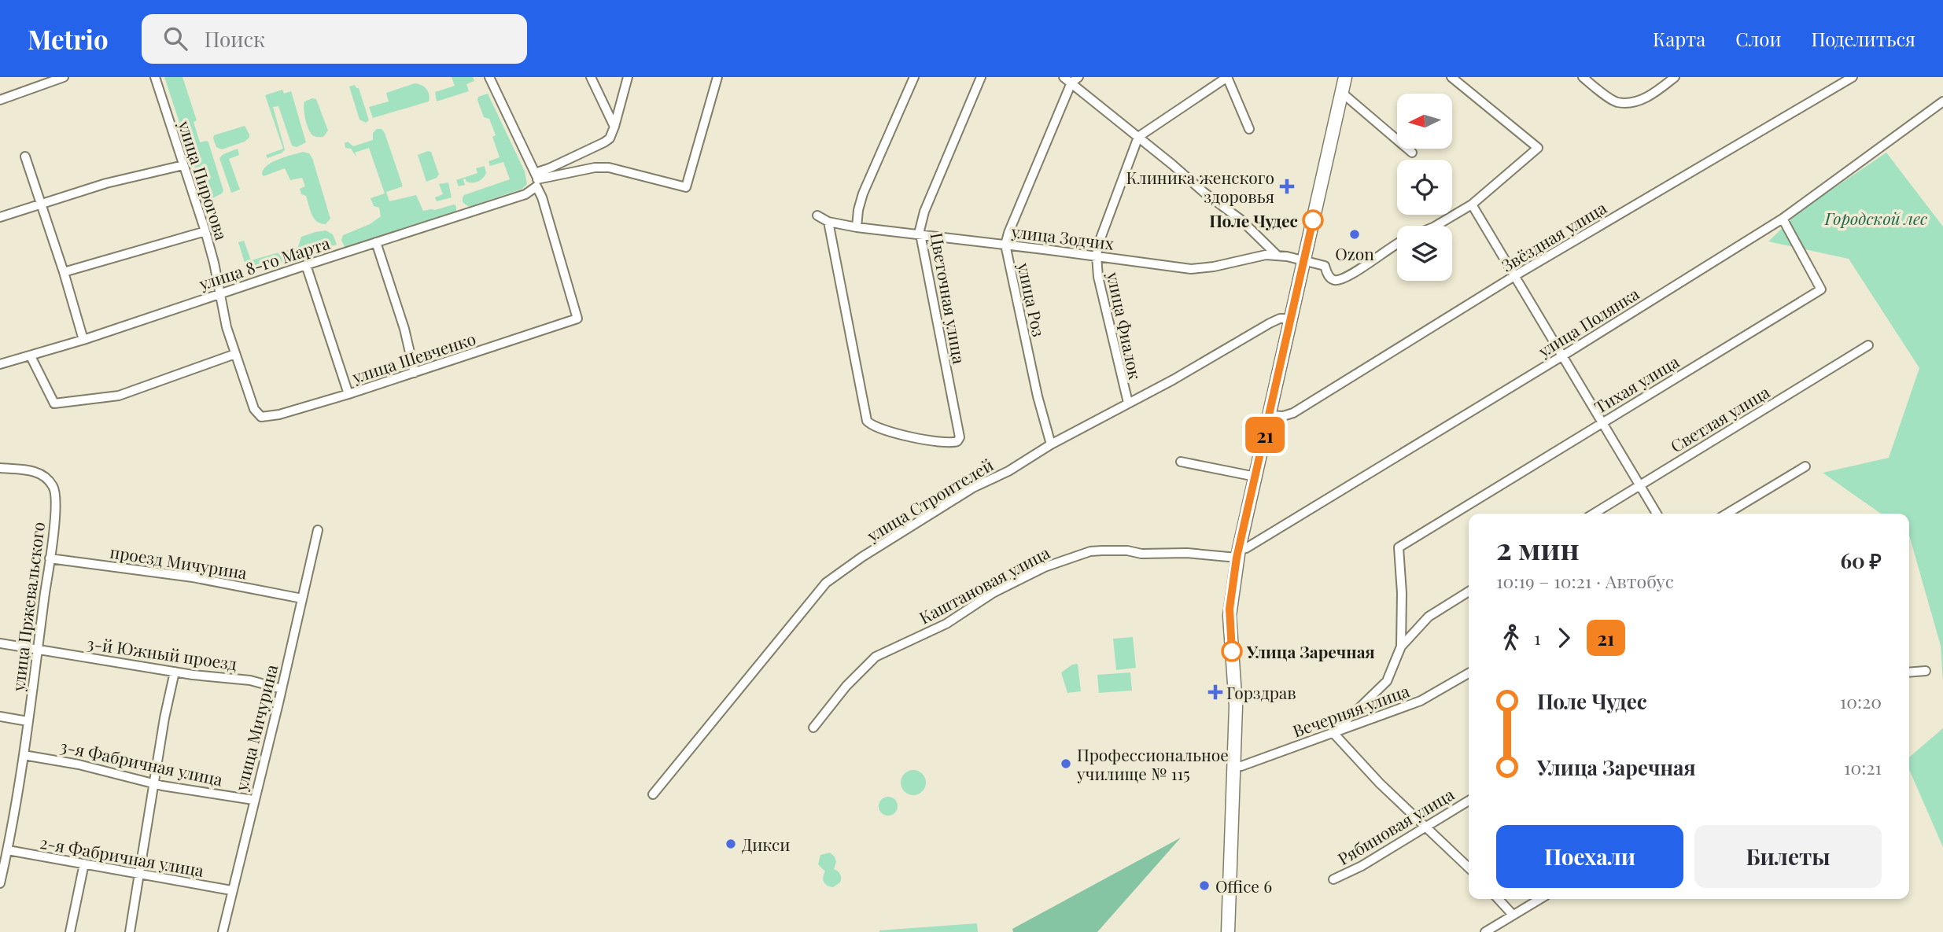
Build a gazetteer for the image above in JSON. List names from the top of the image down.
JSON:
{
  "streets": {
    "street": [
      "улица Пирогова",
      "Звёздная улица",
      "улица Зодчих",
      "улица 8-го Марта",
      "Цветочная улица",
      "улица Роз",
      "улица Полянка",
      "улица Фиалок",
      "улица Шевченко",
      "Тихая улица",
      "Светлая улица",
      "улица Строителей",
      "проезд Мичурина",
      "Каштановая улица",
      "улица Пржевальского",
      "3-й Южный проезд",
      "Вечерняя улица",
      "улица Мичурина",
      "3-я Фабричная улица",
      "Рябиновая улица",
      "2-я Фабричная улица"
    ]
  },
  "crossings": [
    ["улица Пирогова", "улица 8-го Марта"],
    ["улица Пирогова", "улица Шевченко"],
    ["улица Зодчих", "Цветочная улица"],
    ["улица Зодчих", "улица Роз"],
    ["улица Зодчих", "улица Фиалок"],
    ["улица 8-го Марта", "улица Шевченко"],
    ["улица Роз", "улица Строителей"],
    ["улица Полянка", "Тихая улица"],
    ["улица Полянка", "Каштановая улица"],
    ["улица Фиалок", "улица Строителей"],
    ["проезд Мичурина", "улица Пржевальского"],
    ["проезд Мичурина", "улица Мичурина"],
    ["улица Пржевальского", "3-й Южный проезд"],
    ["улица Пржевальского", "3-я Фабричная улица"],
    ["3-й Южный проезд", "улица Мичурина"],
    ["улица Мичурина", "3-я Фабричная улица"],
    ["улица Мичурина", "2-я Фабричная улица"]
  ],
  "parks": ["Городской лес"],
  "places": {
    "health": ["Клиника женского здоровья", "Горздрав"],
    "other": [
      "Поле Чудес",
      "Ozon",
      "Улица Заречная",
      "Профессиональное училище № 115",
      "Дикси",
      "Office 6"
    ]
  },
  "lines": ["bus line 21"],
  "north": "left",
  "page": {
    "header": "Metrio",
    "search": "Поиск",
    "nav": ["Карта", "Слои", "Поделиться"],
    "on_map": "21",
    "heading": ["2 мин", "10:19 – 10:21 · Автобус", "60 ₽"],
    "legs": ["1", "21"],
    "list": [
      {
        "name": "Поле Чудес",
        "value": "10:20"
      },
      {
        "name": "Улица Заречная",
        "value": "10:21"
      }
    ],
    "buttons": ["Поехали", "Билеты"]
  }
}
